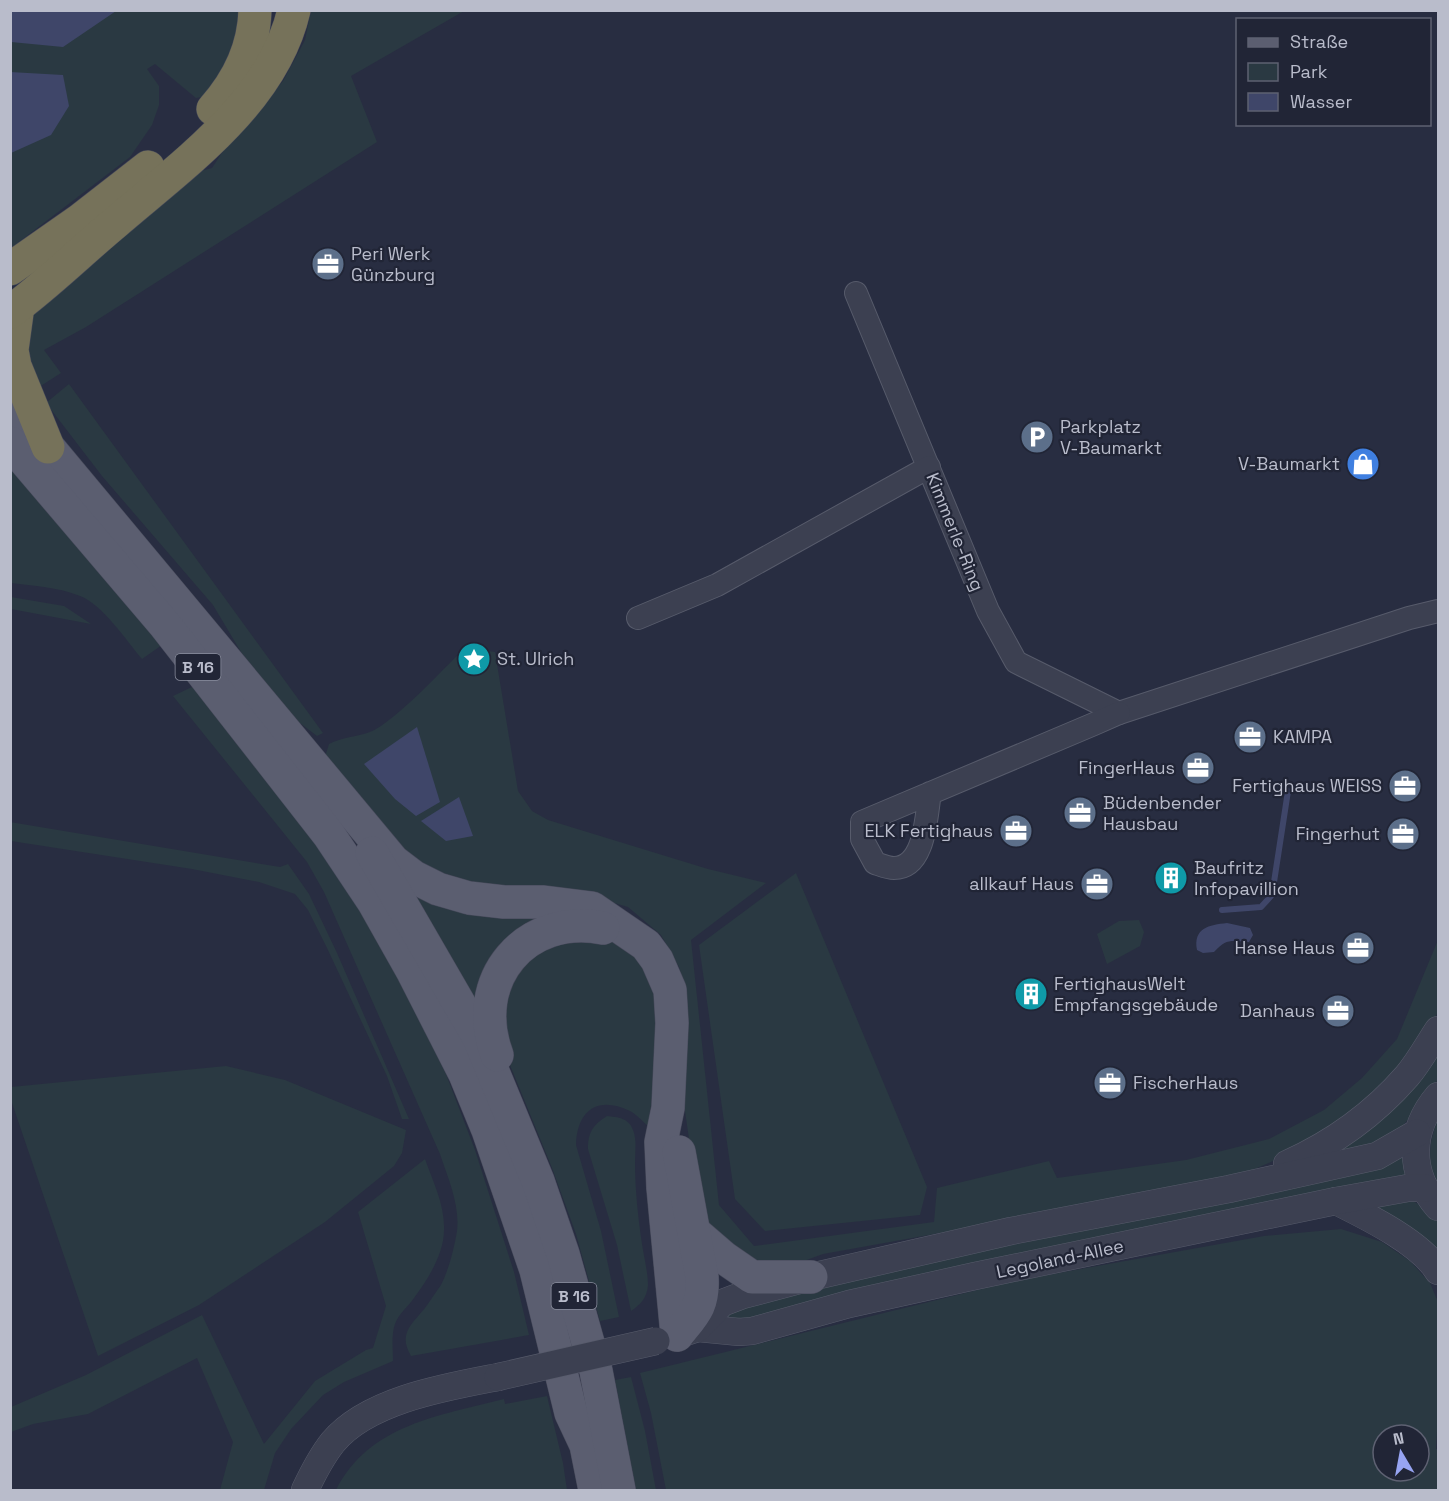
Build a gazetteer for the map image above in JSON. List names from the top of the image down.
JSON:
{
  "streets": {
    "main road": ["B 16"],
    "street": ["Kimmerle-Ring", "Legoland-Allee"]
  },
  "places": {
    "office": [
      "Peri Werk Günzburg",
      "KAMPA",
      "FingerHaus",
      "Fertighaus WEISS",
      "Büdenbender Hausbau",
      "ELK Fertighaus",
      "Fingerhut",
      "allkauf Haus",
      "Hanse Haus",
      "Danhaus",
      "FischerHaus"
    ],
    "parking": ["Parkplatz V-Baumarkt"],
    "shop": ["V-Baumarkt"],
    "place": ["St. Ulrich"],
    "building": ["Baufritz Infopavillion", "FertighausWelt Empfangsgebäude"]
  },
  "legend": ["Straße", "Park", "Wasser"],
  "north": "top"
}
